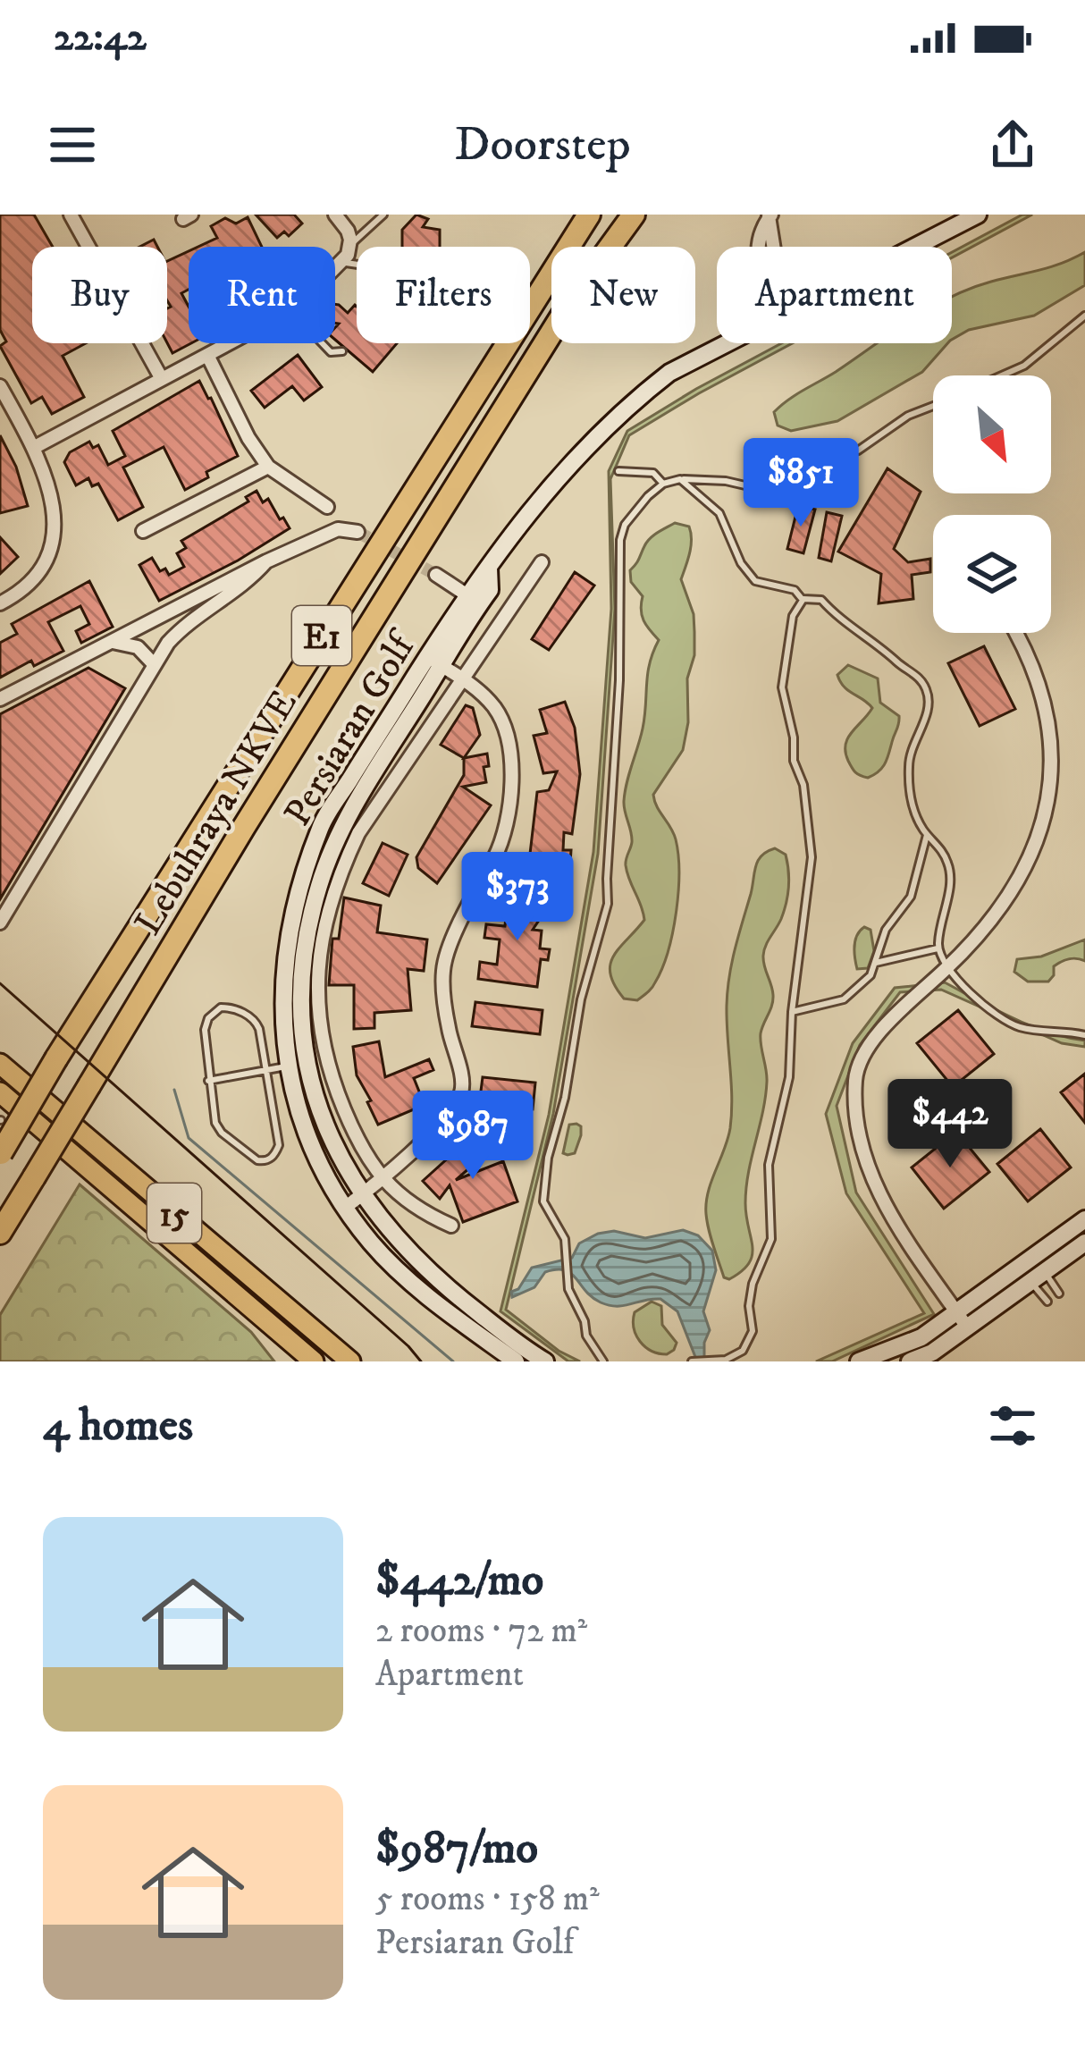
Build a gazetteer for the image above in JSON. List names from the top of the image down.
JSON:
{
  "streets": {
    "highway": ["E1", "Lebuhraya NKVE"],
    "main road": ["15"],
    "street": ["Persiaran Golf"]
  },
  "north": "bottom right",
  "page": {
    "status": "22:42",
    "header": "Doorstep",
    "chip": [
      "Buy",
      "Rent",
      "Filters",
      "New",
      "Apartment"
    ],
    "price": [
      "$851",
      "$373",
      "$442",
      "$987"
    ],
    "heading": "4 homes",
    "list": [
      {
        "name": "$442/mo",
        "note": "2 rooms · 72 m² · Apartment"
      },
      {
        "name": "$987/mo",
        "note": "5 rooms · 158 m² · Persiaran Golf"
      }
    ]
  }
}
